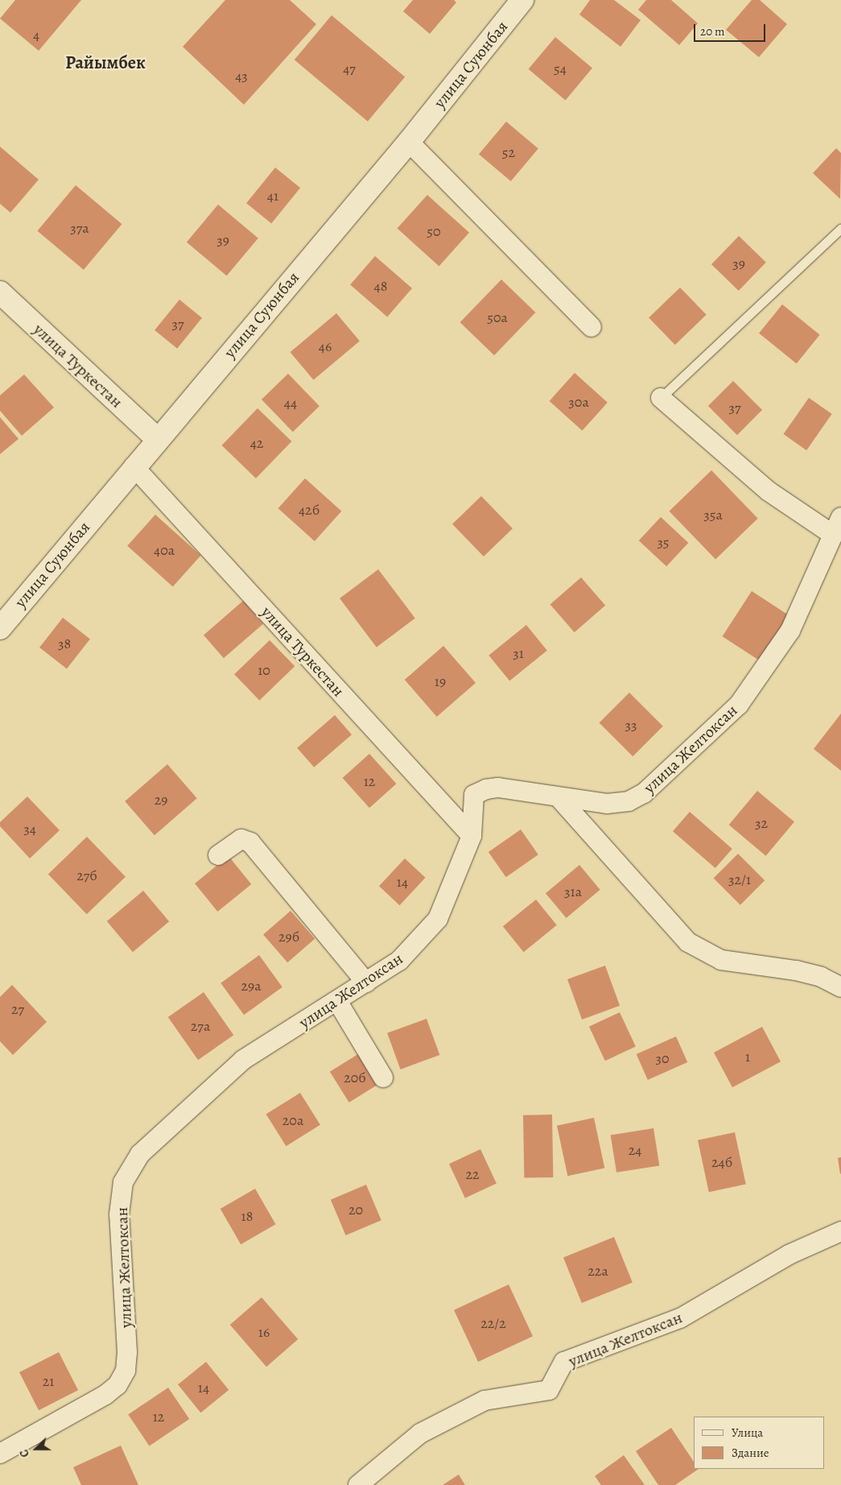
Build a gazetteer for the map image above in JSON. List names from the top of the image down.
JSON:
{
  "streets": {
    "main road": ["улица Суюнбая", "улица Туркестан"],
    "street": ["улица Желтоксан"]
  },
  "crossings": [
    ["улица Суюнбая", "улица Туркестан"],
    ["улица Туркестан", "улица Желтоксан"]
  ],
  "districts": ["Райымбек"],
  "house_numbers": [
    "4",
    "47",
    "54",
    "43",
    "52",
    "41",
    "37а",
    "50",
    "39",
    "39",
    "48",
    "50а",
    "37",
    "46",
    "30а",
    "44",
    "37",
    "42",
    "42б",
    "35а",
    "35",
    "40а",
    "38",
    "31",
    "10",
    "19",
    "33",
    "12",
    "29",
    "32",
    "34",
    "27б",
    "32/1",
    "14",
    "31а",
    "29б",
    "29а",
    "27",
    "27а",
    "1",
    "30",
    "20б",
    "20а",
    "24",
    "24б",
    "22",
    "20",
    "18",
    "22а",
    "22/2",
    "16",
    "21",
    "14",
    "12"
  ],
  "legend": ["Улица", "Здание"],
  "scale_bar": "20 m",
  "north": "left"
}
